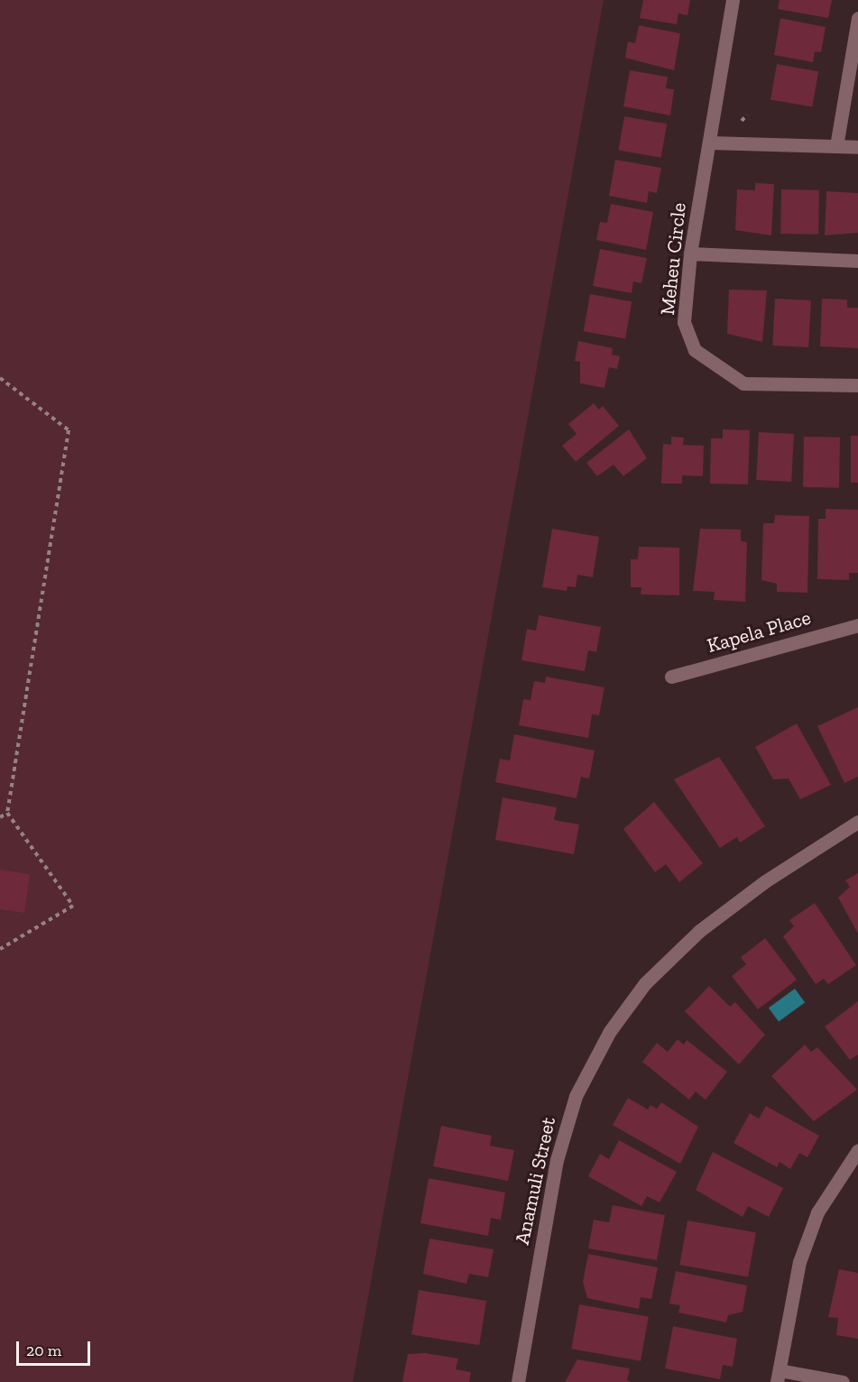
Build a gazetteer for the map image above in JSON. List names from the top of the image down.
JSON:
{
  "streets": {
    "street": ["Meheu Circle", "Kapela Place", "Anamuli Street"]
  },
  "scale_bar": "20 m"
}
